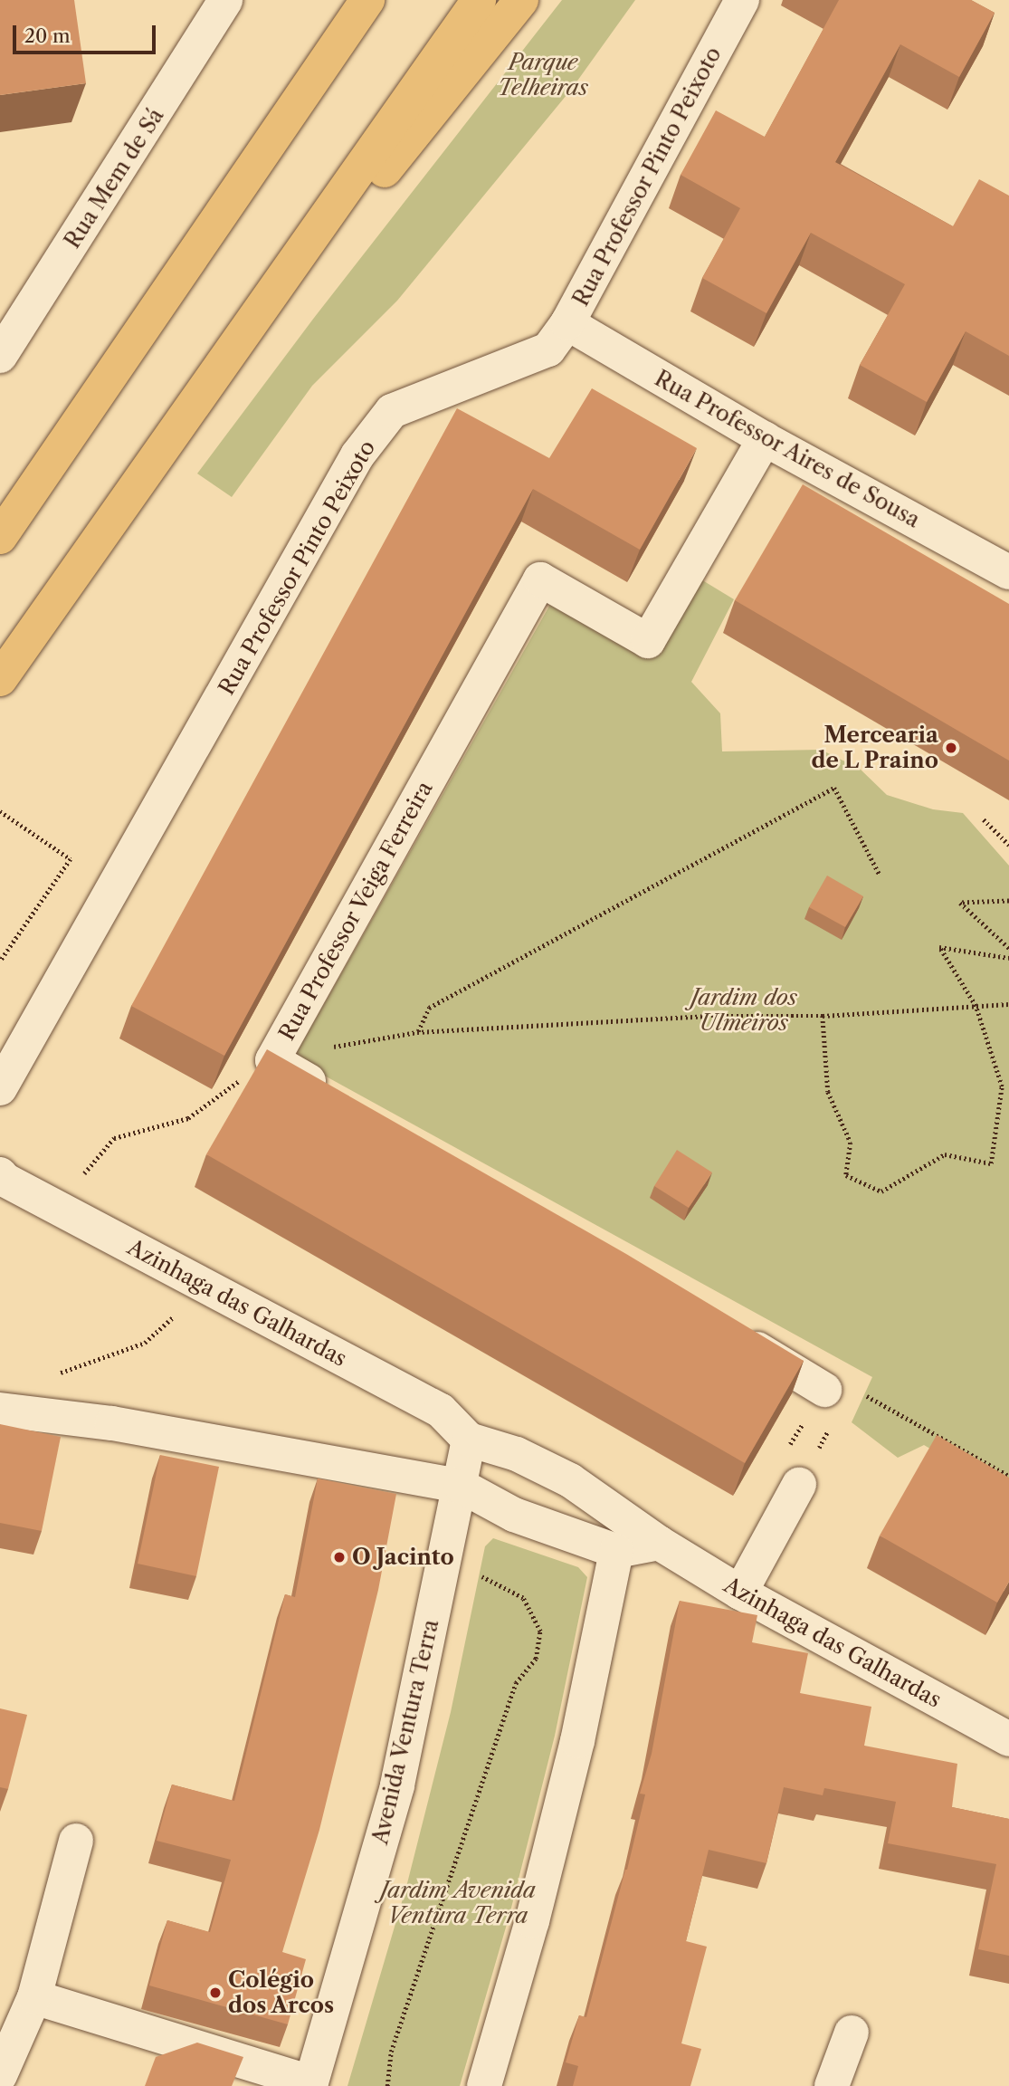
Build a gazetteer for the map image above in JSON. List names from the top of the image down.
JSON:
{
  "streets": {
    "street": [
      "Rua Professor Pinto Peixoto",
      "Rua Mem de Sá",
      "Rua Professor Aires de Sousa",
      "Rua Professor Veiga Ferreira",
      "Azinhaga das Galhardas",
      "Avenida Ventura Terra"
    ]
  },
  "crossings": [
    ["Rua Professor Pinto Peixoto", "Rua Professor Aires de Sousa"],
    ["Rua Professor Aires de Sousa", "Rua Professor Veiga Ferreira"]
  ],
  "parks": ["Parque Telheiras", "Jardim dos Ulmeiros", "Jardim Avenida Ventura Terra"],
  "places": ["Mercearia de L Praino", "O Jacinto", "Colégio dos Arcos"],
  "scale_bar": "20 m"
}
